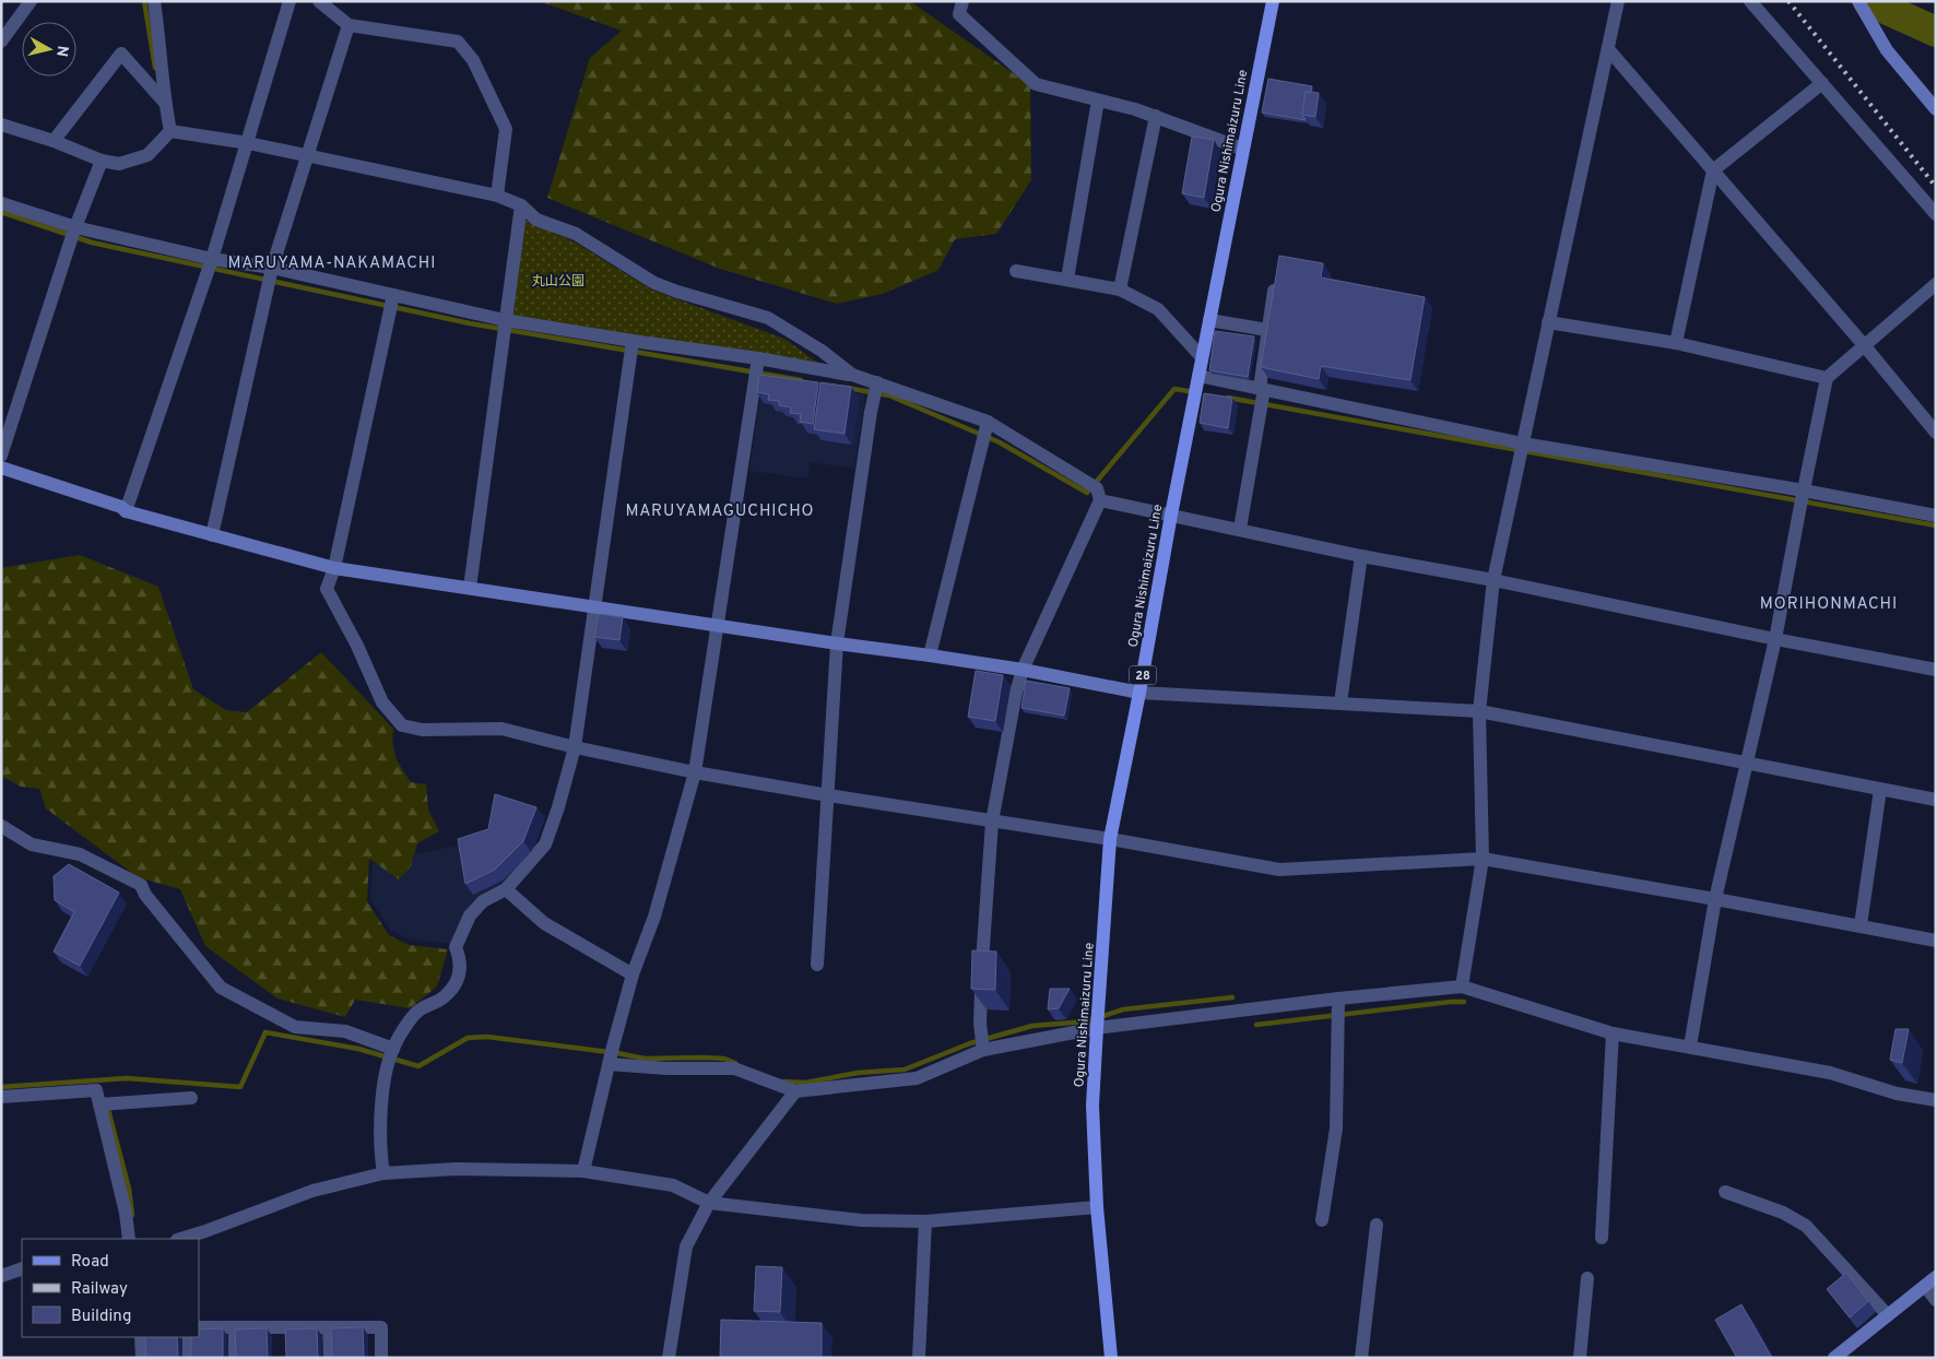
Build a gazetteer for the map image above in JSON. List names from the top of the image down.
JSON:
{
  "streets": {
    "main road": ["Ogura Nishimaizuru Line", "28"]
  },
  "districts": ["MARUYAMA-NAKAMACHI", "MARUYAMAGUCHICHO", "MORIHONMACHI"],
  "parks": ["丸山公園"],
  "legend": ["Road", "Railway", "Building"],
  "north": "right"
}
